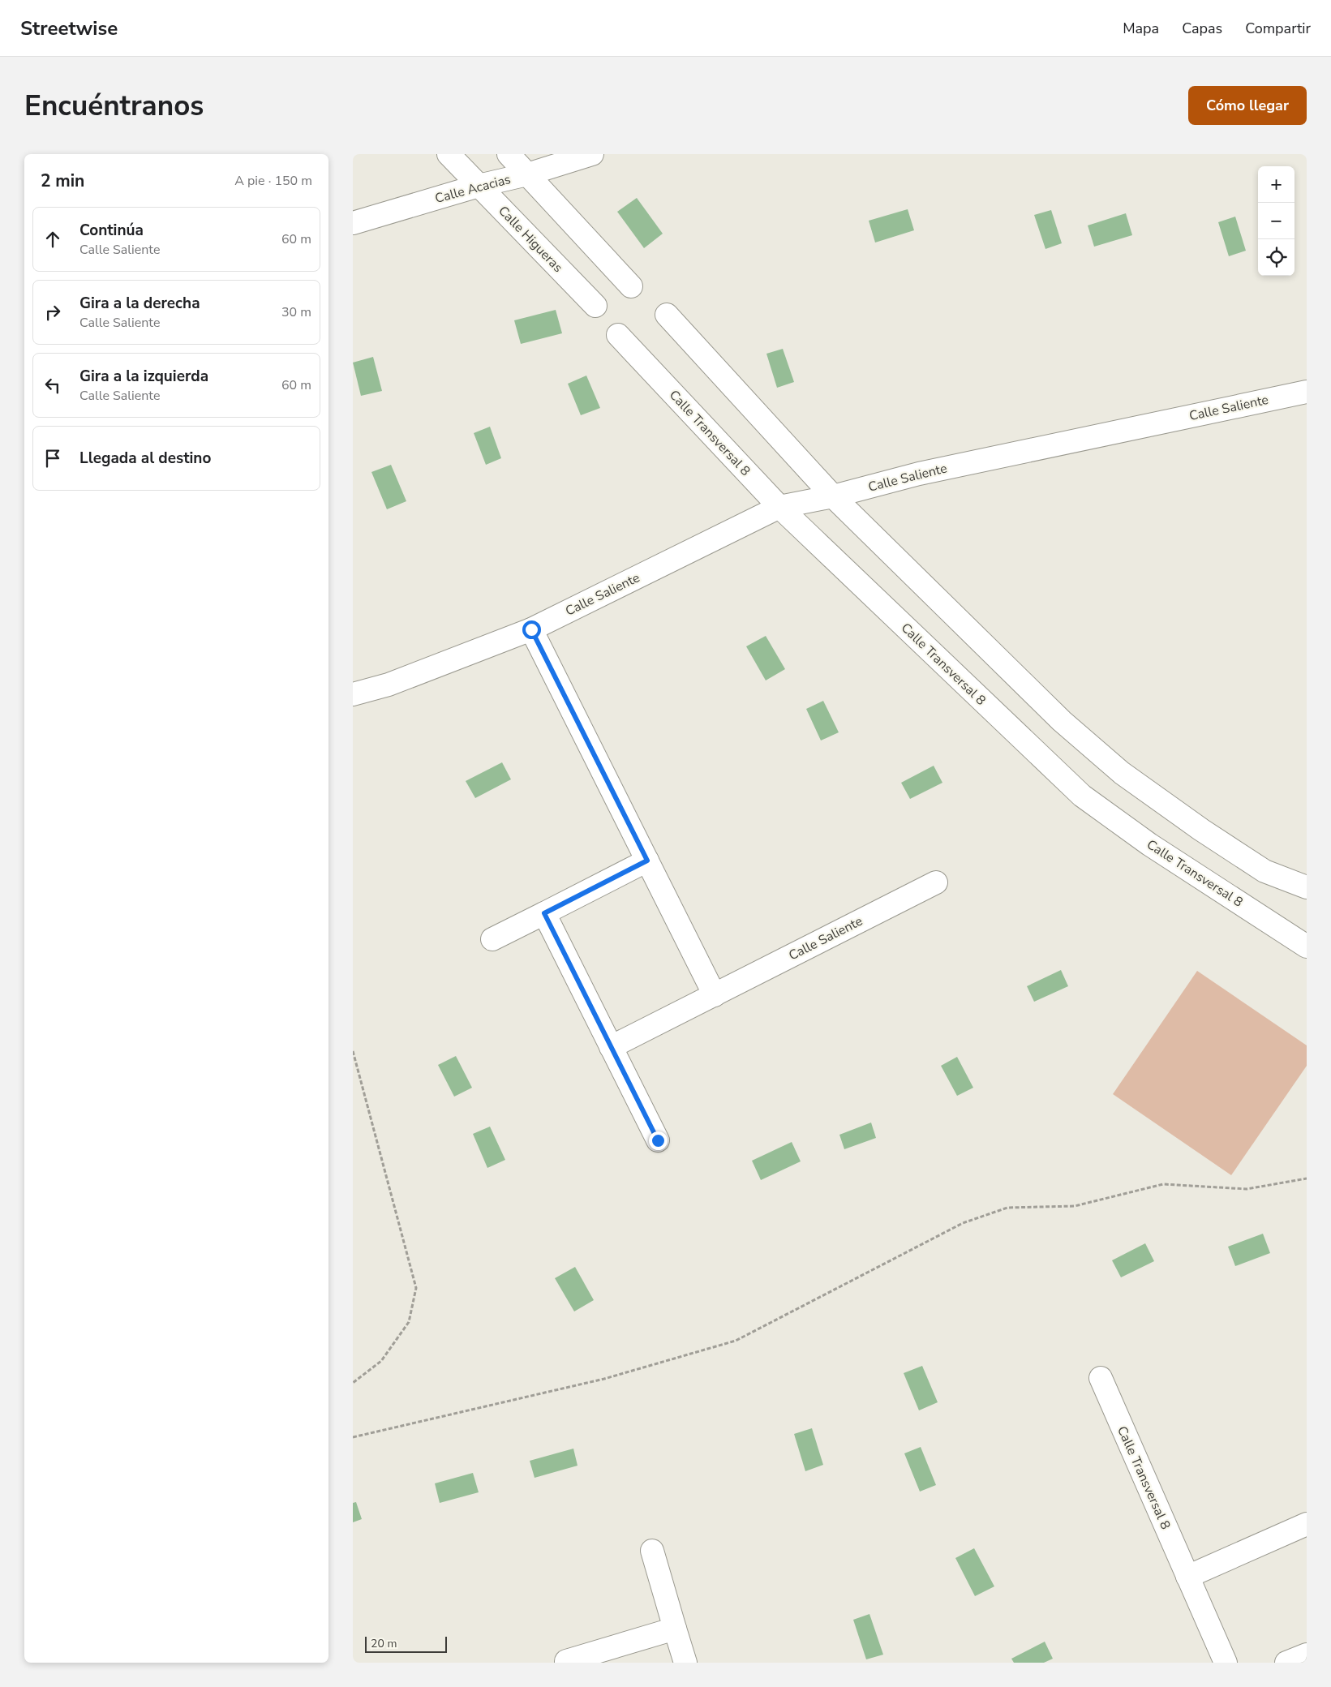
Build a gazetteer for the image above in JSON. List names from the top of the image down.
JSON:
{
  "streets": {
    "street": [
      "Calle Acacias",
      "Calle Higueras",
      "Calle Saliente",
      "Calle Transversal 8"
    ]
  },
  "crossings": [
    ["Calle Acacias", "Calle Higueras"],
    ["Calle Saliente", "Calle Transversal 8"]
  ],
  "scale_bar": "20 m",
  "page": {
    "header": "Streetwise",
    "nav": ["Mapa", "Capas", "Compartir"],
    "buttons": "Cómo llegar",
    "title": "Encuéntranos",
    "heading": ["2 min", "A pie · 150 m"],
    "map_buttons": ["+", "−"],
    "list": [
      ["Continúa", "Calle Saliente", "60 m"],
      ["Gira a la derecha", "Calle Saliente", "30 m"],
      ["Gira a la izquierda", "Calle Saliente", "60 m"],
      "Llegada al destino"
    ],
    "scale": "20 m"
  }
}
